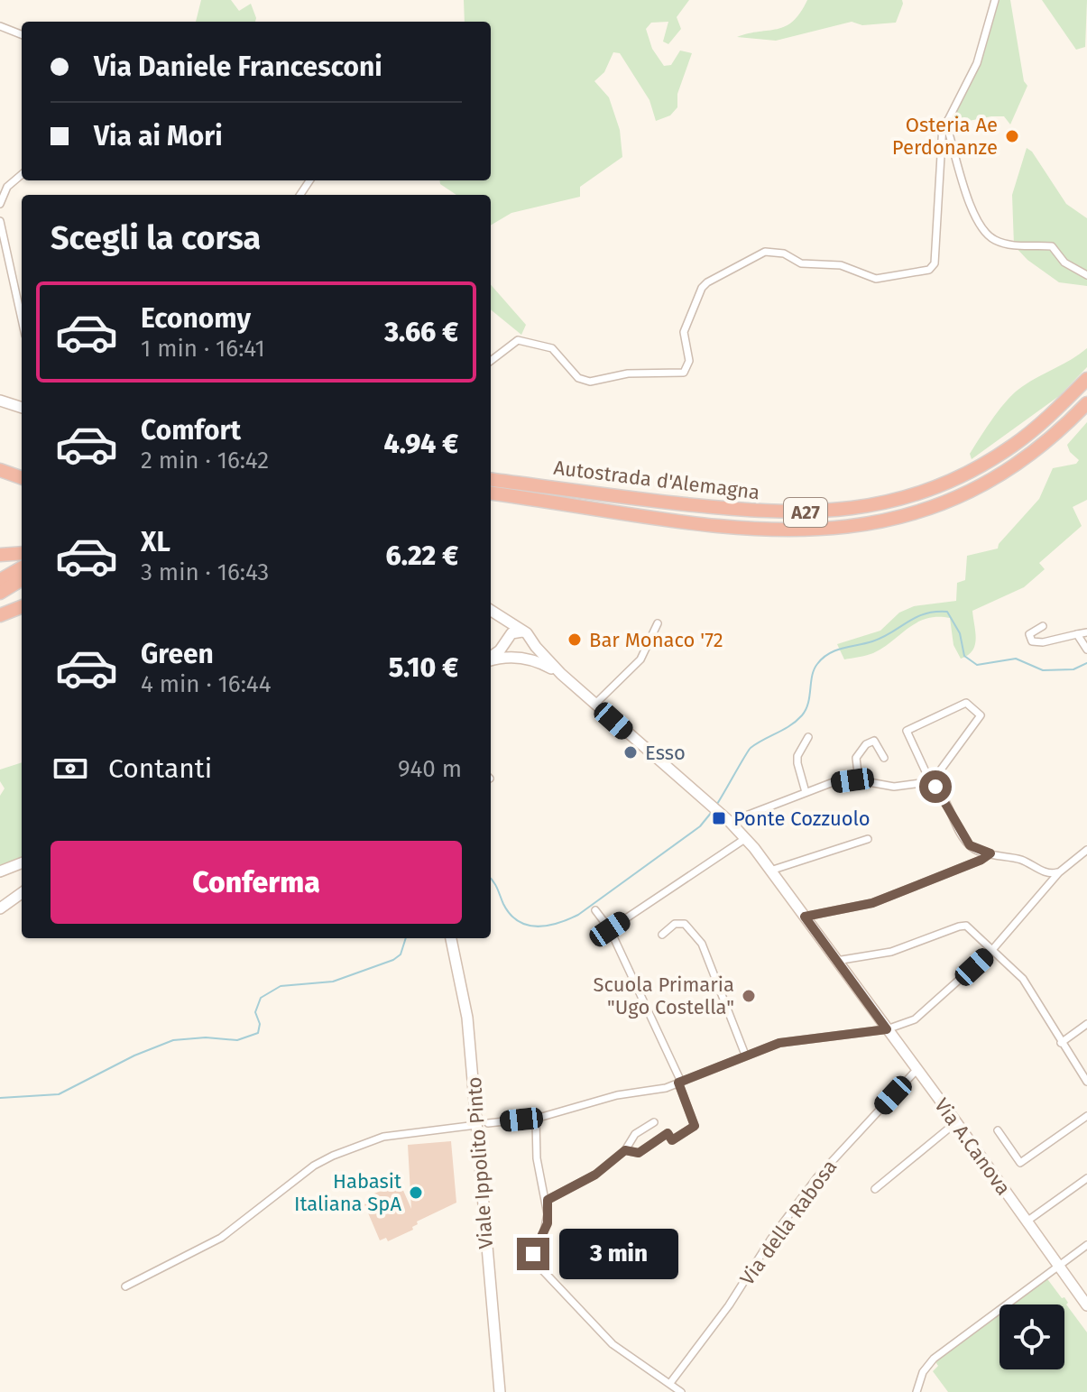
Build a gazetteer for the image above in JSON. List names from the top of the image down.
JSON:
{
  "streets": {
    "highway": ["Autostrada d'Alemagna", "A27"],
    "street": ["Via A.Canova", "Viale Ippolito Pinto", "Via della Rabosa"]
  },
  "crossings": [
    ["Via A.Canova", "Via della Rabosa"]
  ],
  "places": {
    "other": [
      "Osteria Ae Perdonanze",
      "Bar Monaco '72",
      "Esso",
      "Scuola Primaria \"Ugo Costella\"",
      "Habasit Italiana SpA"
    ],
    "transit": ["Ponte Cozzuolo"]
  },
  "page": {
    "banner": ["Via Daniele Francesconi", "Via ai Mori"],
    "heading": "Scegli la corsa",
    "list": [
      {
        "name": "Economy",
        "note": "1 min · 16:41",
        "value": "3.66 €"
      },
      {
        "name": "Comfort",
        "note": "2 min · 16:42",
        "value": "4.94 €"
      },
      {
        "name": "XL",
        "note": "3 min · 16:43",
        "value": "6.22 €"
      },
      {
        "name": "Green",
        "note": "4 min · 16:44",
        "value": "5.10 €"
      }
    ],
    "pay": ["Contanti", "940 m"],
    "buttons": "Conferma",
    "bubble": "3 min"
  }
}
